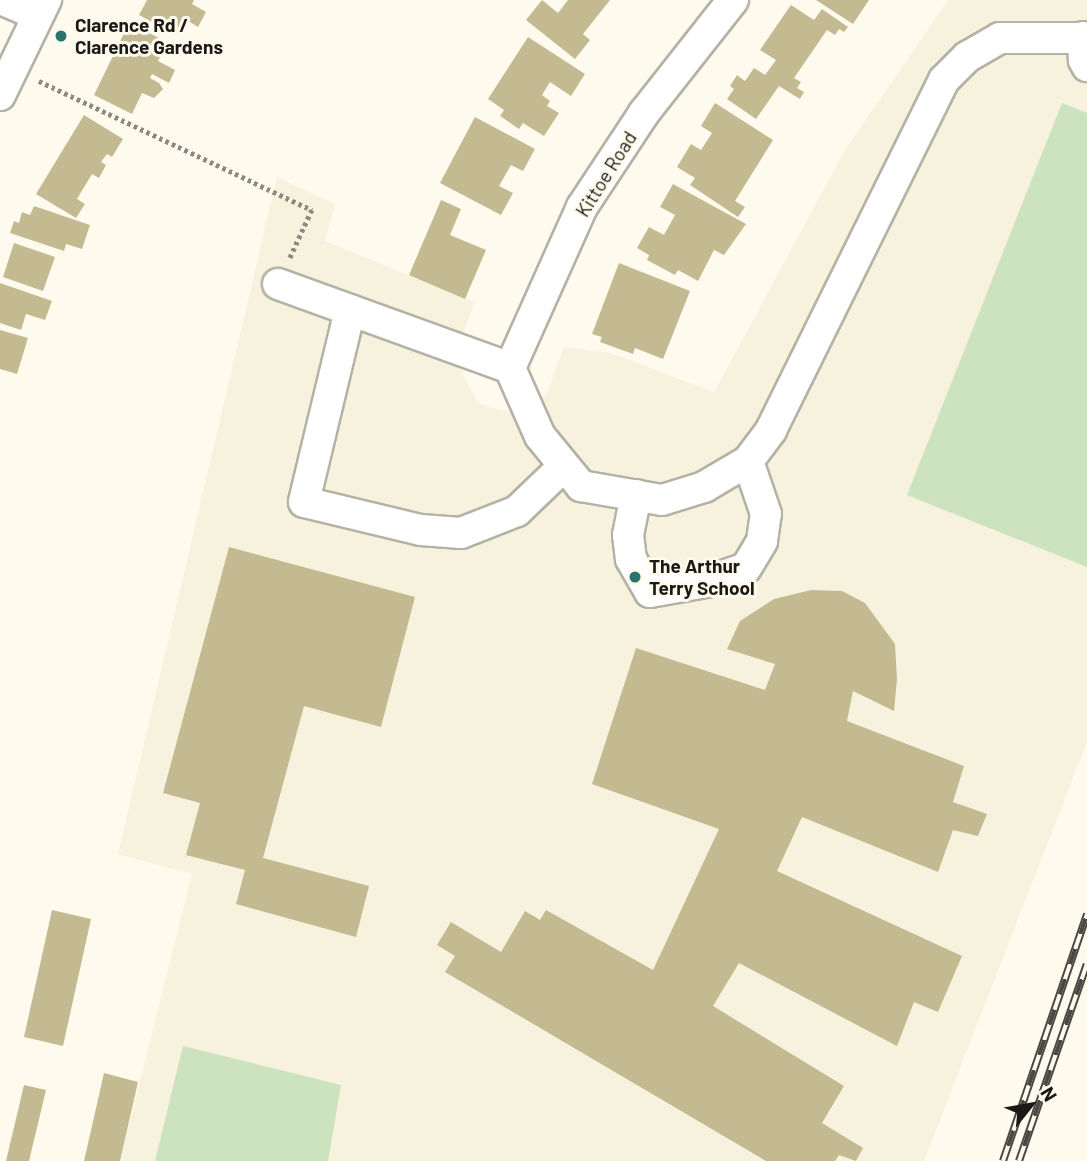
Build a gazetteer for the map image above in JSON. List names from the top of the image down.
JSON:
{
  "streets": {
    "street": ["Kittoe Road"]
  },
  "places": ["Clarence Rd / Clarence Gardens", "The Arthur Terry School"],
  "north": "top right"
}
